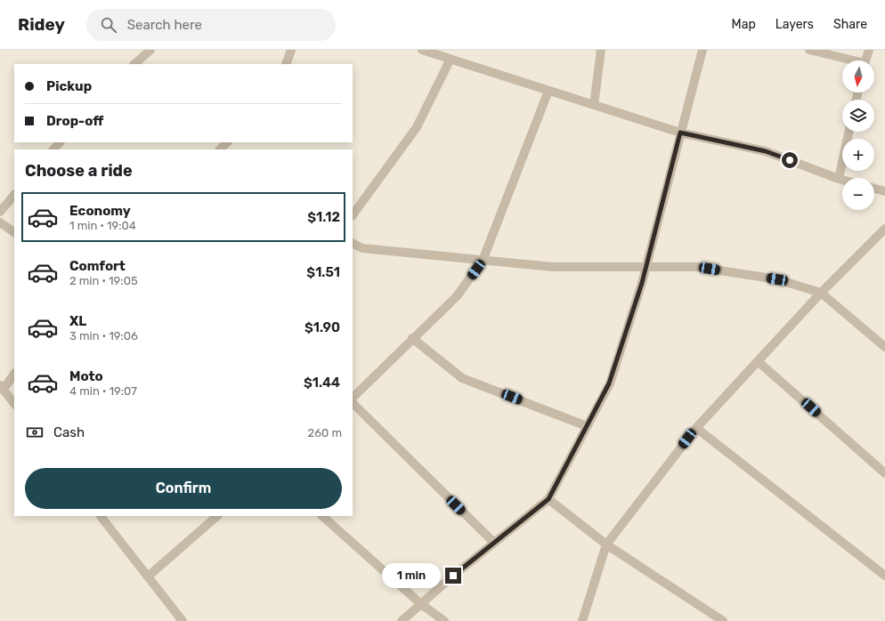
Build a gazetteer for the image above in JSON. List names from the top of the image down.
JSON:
{
  "north": "bottom",
  "page": {
    "header": "Ridey",
    "search": "Search here",
    "nav": ["Map", "Layers", "Share"],
    "map_buttons": ["+", "−"],
    "banner": ["Pickup", "Drop-off"],
    "heading": "Choose a ride",
    "list": [
      {
        "name": "Economy",
        "note": "1 min · 19:04",
        "value": "$1.12"
      },
      {
        "name": "Comfort",
        "note": "2 min · 19:05",
        "value": "$1.51"
      },
      {
        "name": "XL",
        "note": "3 min · 19:06",
        "value": "$1.90"
      },
      {
        "name": "Moto",
        "note": "4 min · 19:07",
        "value": "$1.44"
      }
    ],
    "pay": ["Cash", "260 m"],
    "buttons": "Confirm",
    "bubble": "1 min"
  }
}
